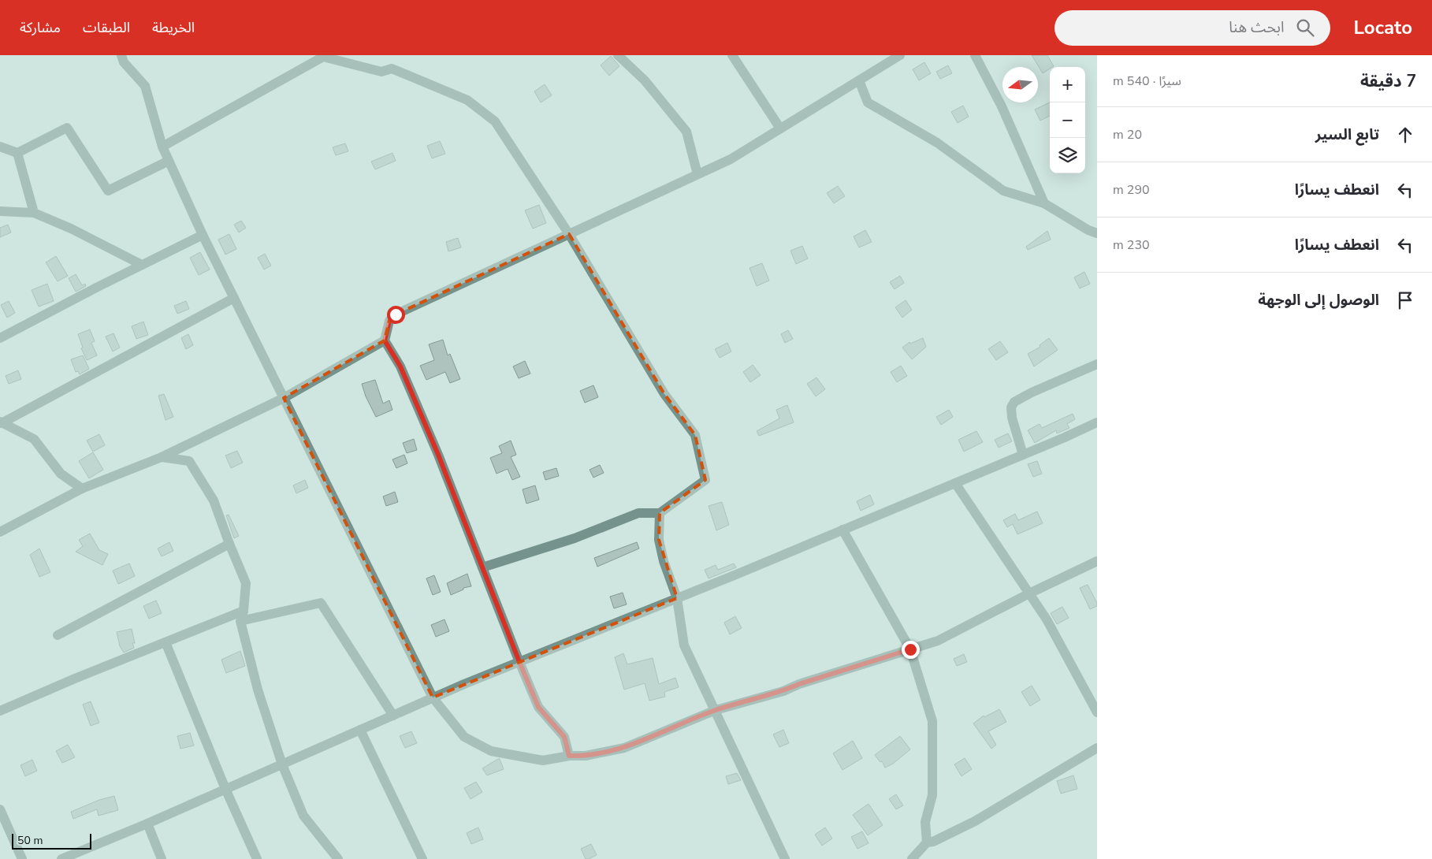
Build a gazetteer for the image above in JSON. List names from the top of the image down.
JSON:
{
  "scale_bar": "50 m",
  "north": "left",
  "page": {
    "header": "Locato",
    "search": "ابحث هنا",
    "nav": ["الخريطة", "الطبقات", "مشاركة"],
    "heading": ["7 دقيقة", "سيرًا · 540 m"],
    "map_buttons": ["+", "−"],
    "list": [
      ["تابع السير", "20 m"],
      ["انعطف يسارًا", "290 m"],
      ["انعطف يسارًا", "230 m"],
      "الوصول إلى الوجهة"
    ],
    "scale": "50 m"
  }
}
